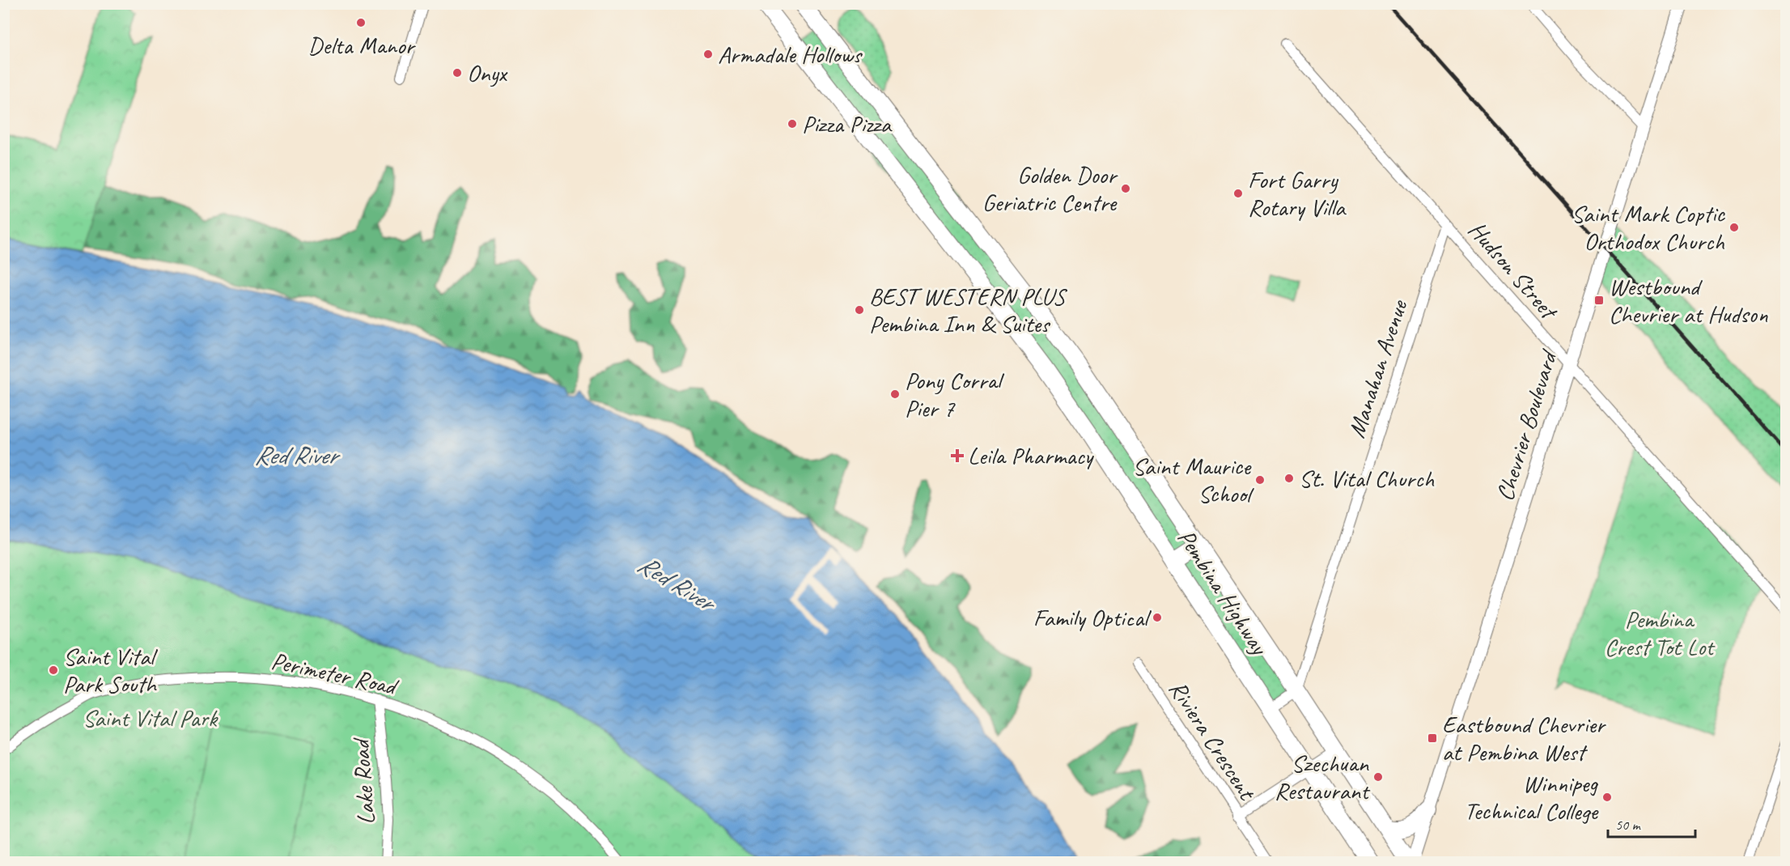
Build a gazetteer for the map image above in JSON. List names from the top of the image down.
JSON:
{
  "streets": {
    "main road": ["Pembina Highway"],
    "street": [
      "Hudson Street",
      "Manahan Avenue",
      "Chevrier Boulevard",
      "Perimeter Road",
      "Riviera Crescent",
      "Lake Road"
    ]
  },
  "crossings": [
    ["Hudson Street", "Manahan Avenue"],
    ["Hudson Street", "Chevrier Boulevard"],
    ["Manahan Avenue", "Pembina Highway"],
    ["Chevrier Boulevard", "Pembina Highway"],
    ["Perimeter Road", "Lake Road"]
  ],
  "water": ["Red River"],
  "parks": ["Pembina Crest Tot Lot", "Saint Vital Park"],
  "places": {
    "other": [
      "Delta Manor",
      "Armadale Hollows",
      "Onyx",
      "Pizza Pizza",
      "Golden Door Geriatric Centre",
      "Fort Garry Rotary Villa",
      "Saint Mark Coptic Orthodox Church",
      "BEST WESTERN PLUS Pembina Inn & Suites",
      "Pony Corral Pier 7",
      "St. Vital Church",
      "Saint Maurice School",
      "Family Optical",
      "Saint Vital Park South",
      "Szechuan Restaurant",
      "Winnipeg Technical College"
    ],
    "transit": ["Westbound Chevrier at Hudson", "Eastbound Chevrier at Pembina West"],
    "health": ["Leila Pharmacy"]
  },
  "scale_bar": "50 m"
}
